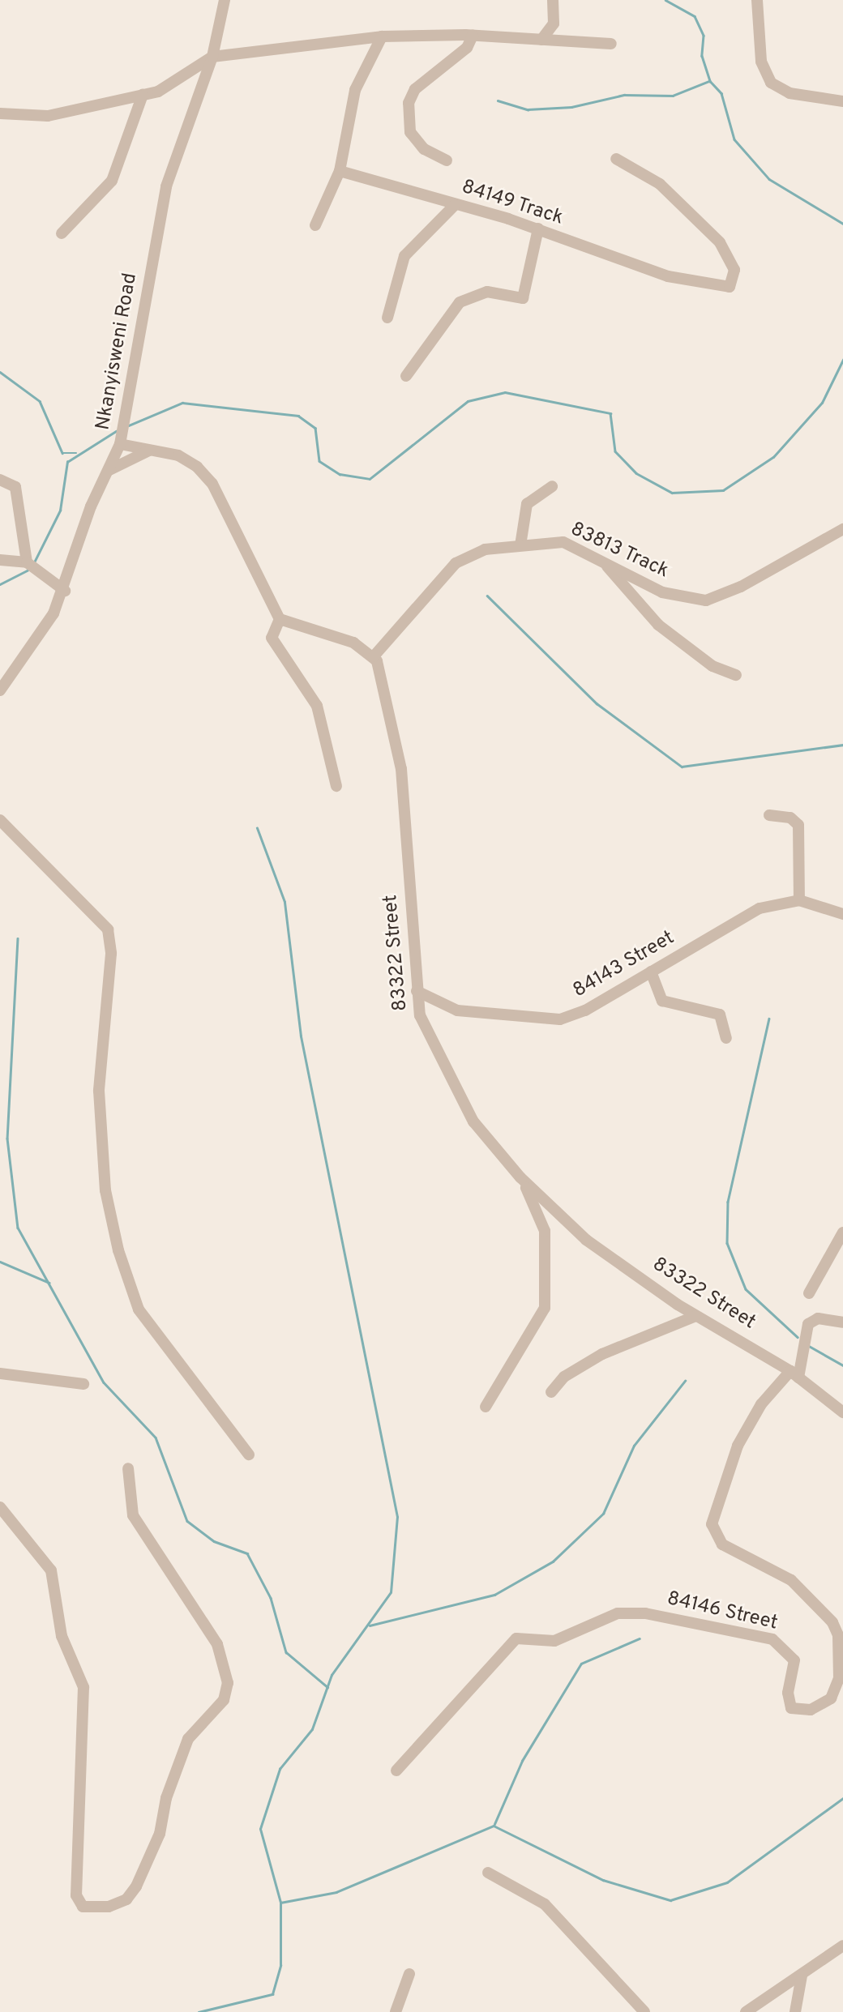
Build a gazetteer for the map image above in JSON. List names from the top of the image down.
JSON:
{
  "streets": {
    "street": [
      "84149 Track",
      "Nkanyisweni Road",
      "83813 Track",
      "83322 Street",
      "84143 Street",
      "84146 Street"
    ]
  },
  "crossings": [
    ["83813 Track", "83322 Street"],
    ["83322 Street", "84143 Street"],
    ["83322 Street", "84146 Street"]
  ]
}
